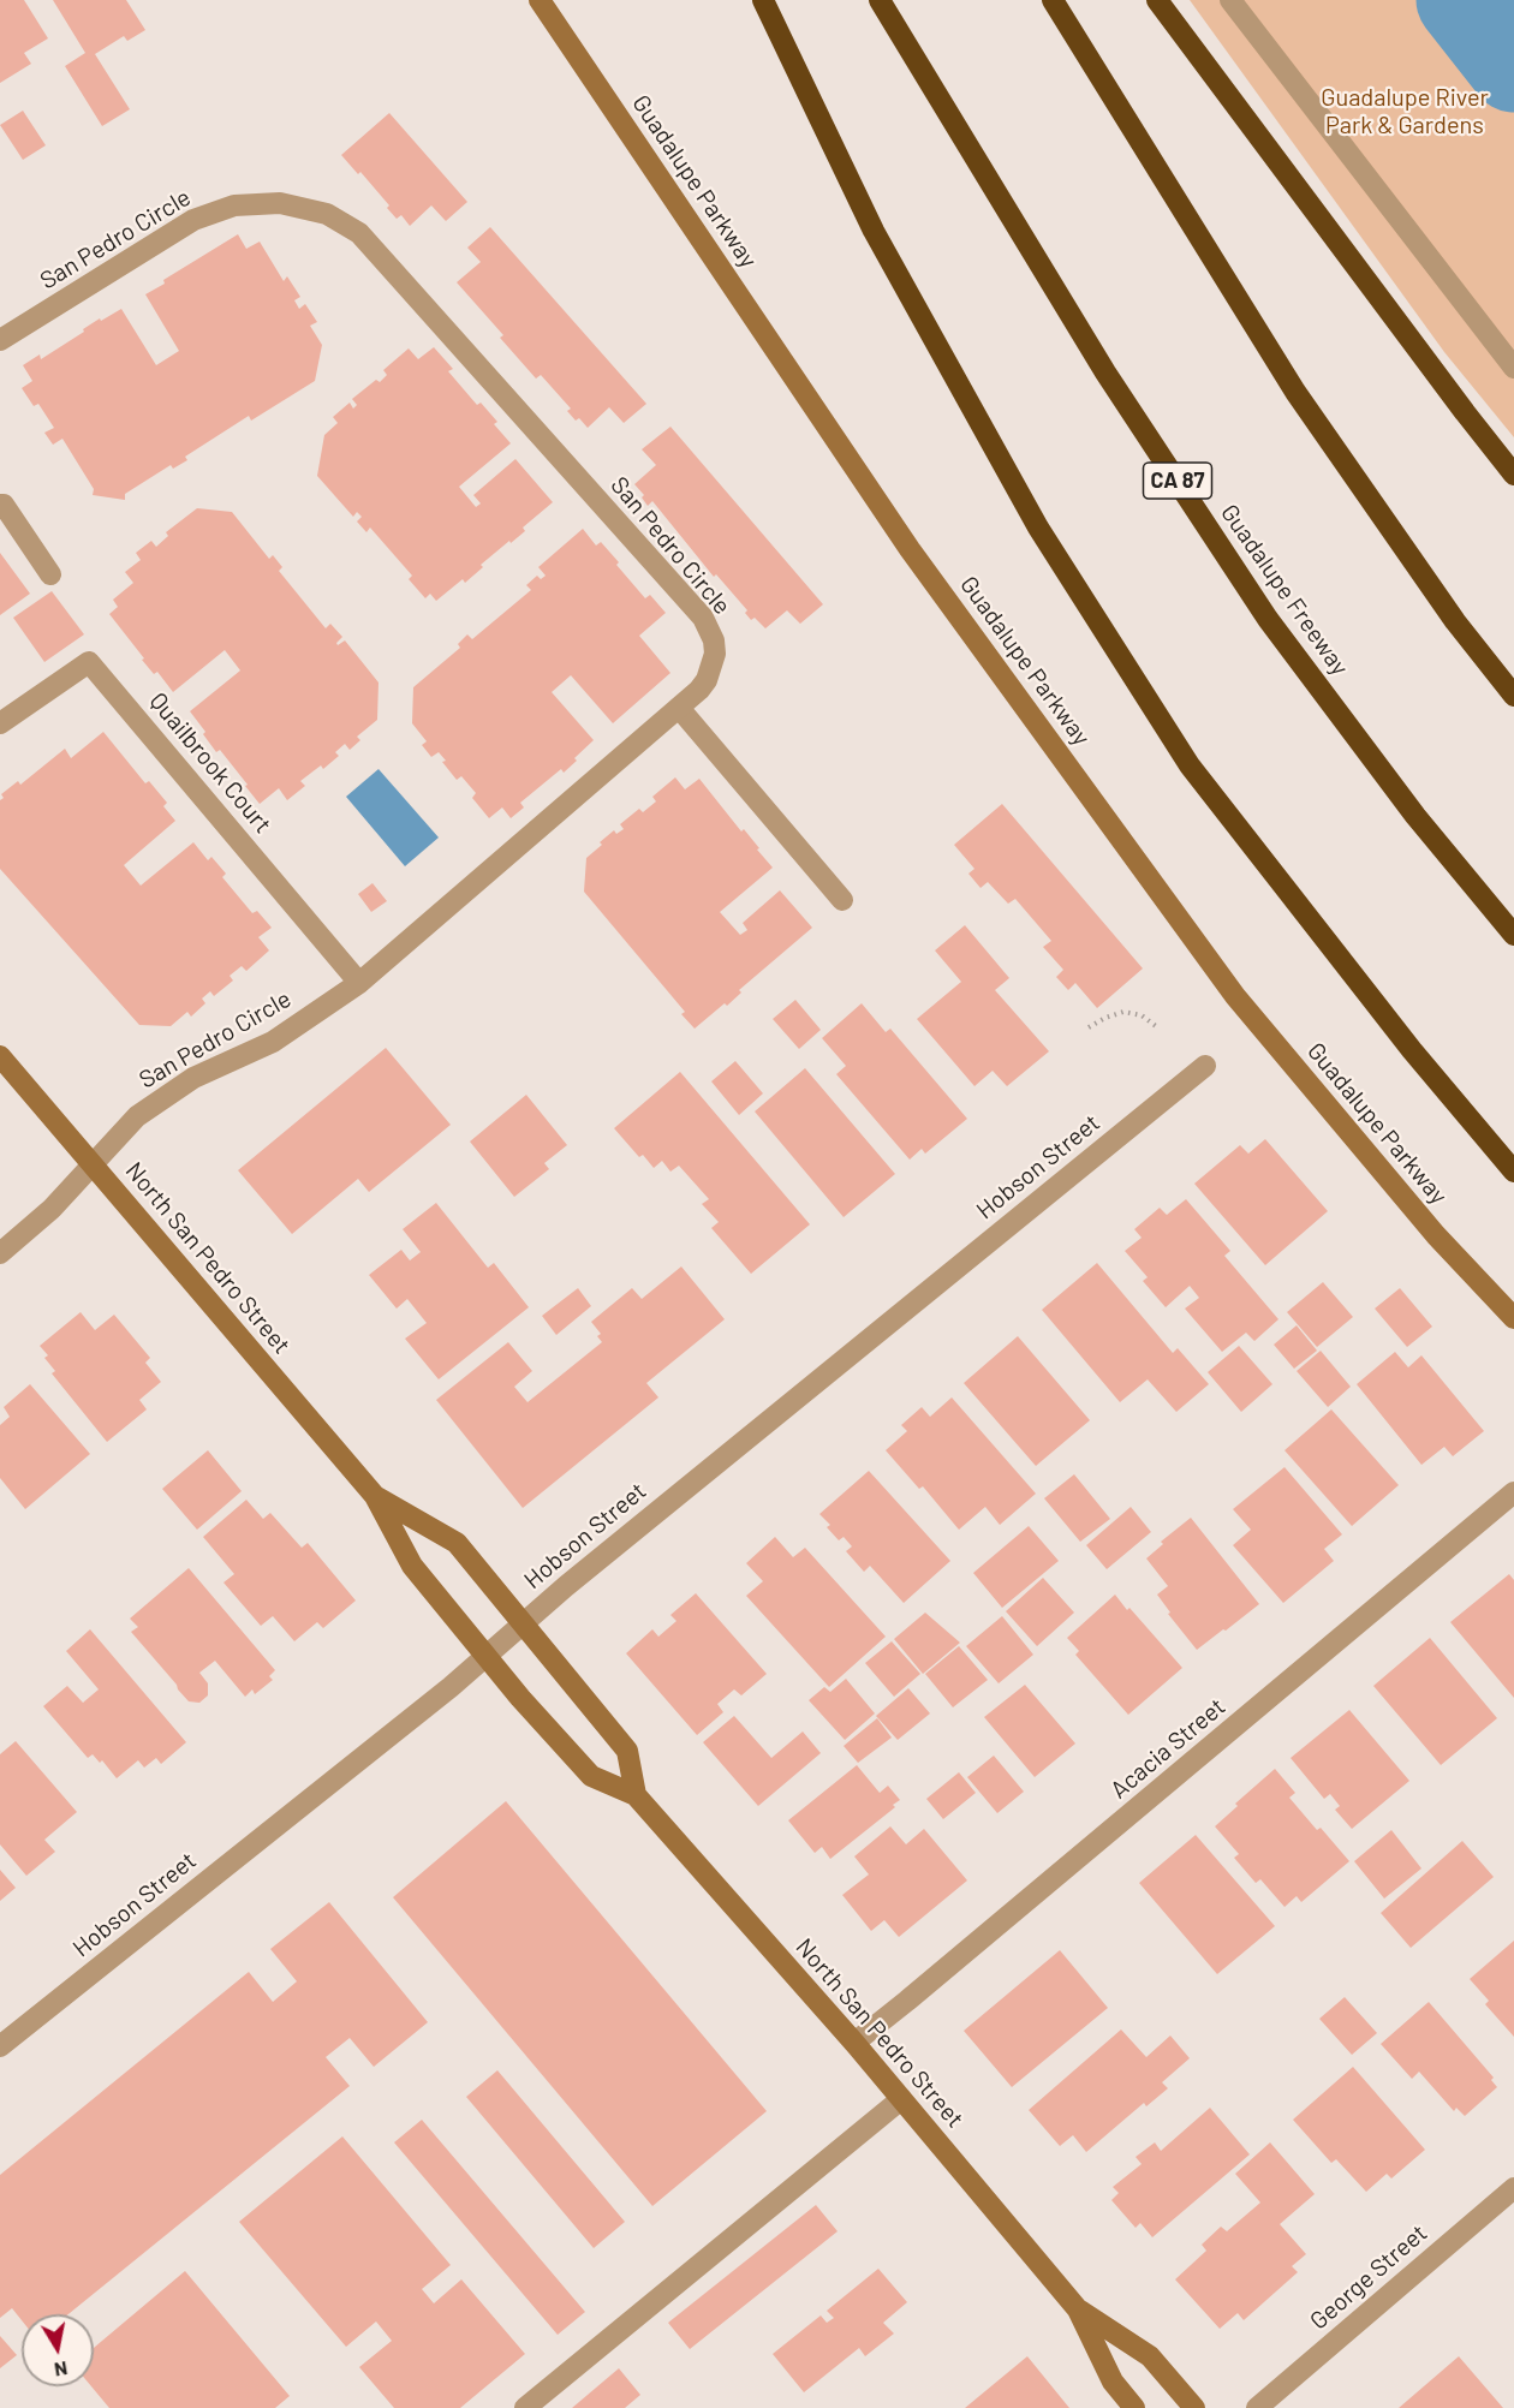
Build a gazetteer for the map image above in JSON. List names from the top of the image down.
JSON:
{
  "streets": {
    "highway": ["CA 87", "Guadalupe Freeway"],
    "street": [
      "Guadalupe Parkway",
      "San Pedro Circle",
      "Quailbrook Court",
      "Hobson Street",
      "North San Pedro Street",
      "Acacia Street",
      "George Street"
    ]
  },
  "crossings": [
    ["San Pedro Circle", "Quailbrook Court"],
    ["San Pedro Circle", "North San Pedro Street"],
    ["Hobson Street", "North San Pedro Street"],
    ["North San Pedro Street", "Acacia Street"]
  ],
  "parks": ["Guadalupe River Park & Gardens"],
  "north": "bottom"
}
